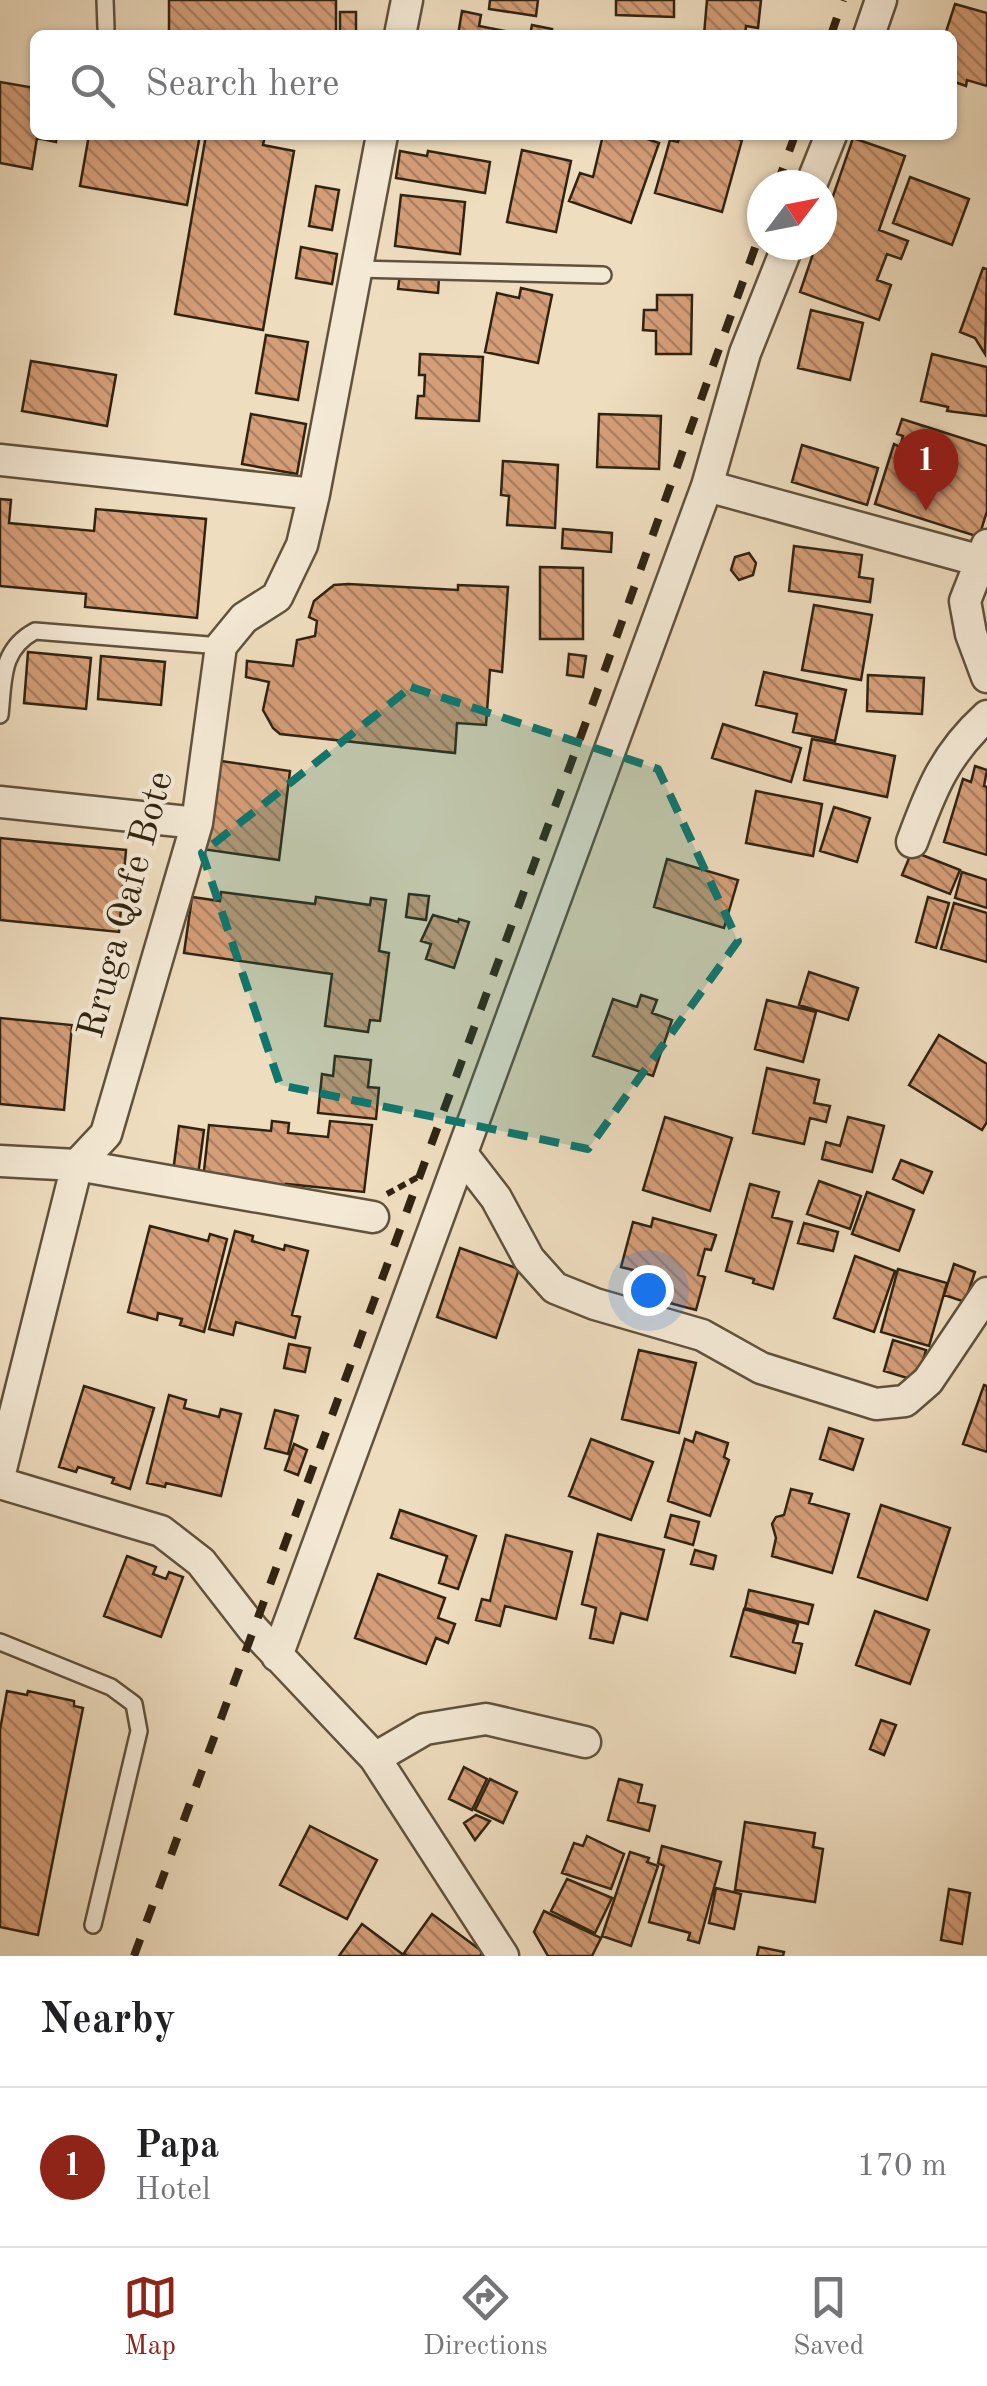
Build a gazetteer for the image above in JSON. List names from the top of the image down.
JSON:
{
  "streets": {
    "street": ["Rruga Qafe Bote"]
  },
  "north": "top right",
  "page": {
    "search": "Search here",
    "pins": "1",
    "heading": "Nearby",
    "list": [
      {
        "mark": "1",
        "name": "Papa",
        "note": "Hotel",
        "value": "170 m"
      }
    ],
    "nav": ["Map", "Directions", "Saved"]
  }
}
